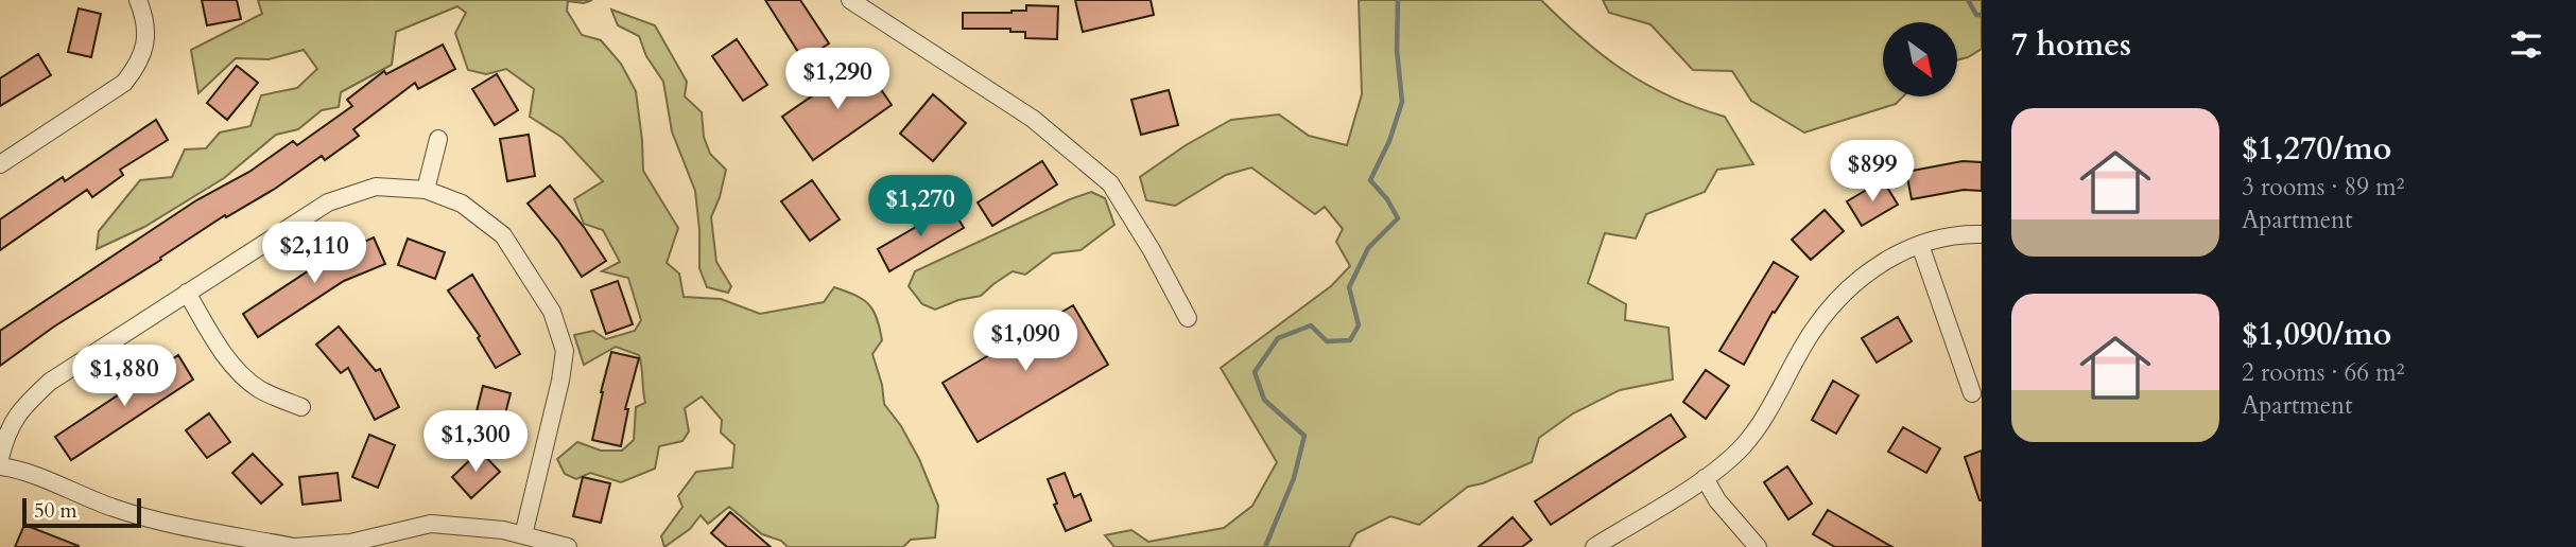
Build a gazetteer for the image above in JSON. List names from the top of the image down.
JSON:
{
  "scale_bar": "50 m",
  "north": "bottom right",
  "page": {
    "heading": "7 homes",
    "price": [
      "$1,290",
      "$899",
      "$1,270",
      "$2,110",
      "$1,090",
      "$1,880",
      "$1,300"
    ],
    "list": [
      {
        "name": "$1,270/mo",
        "note": "3 rooms · 89 m² · Apartment"
      },
      {
        "name": "$1,090/mo",
        "note": "2 rooms · 66 m² · Apartment"
      }
    ],
    "scale": "50 m"
  }
}
